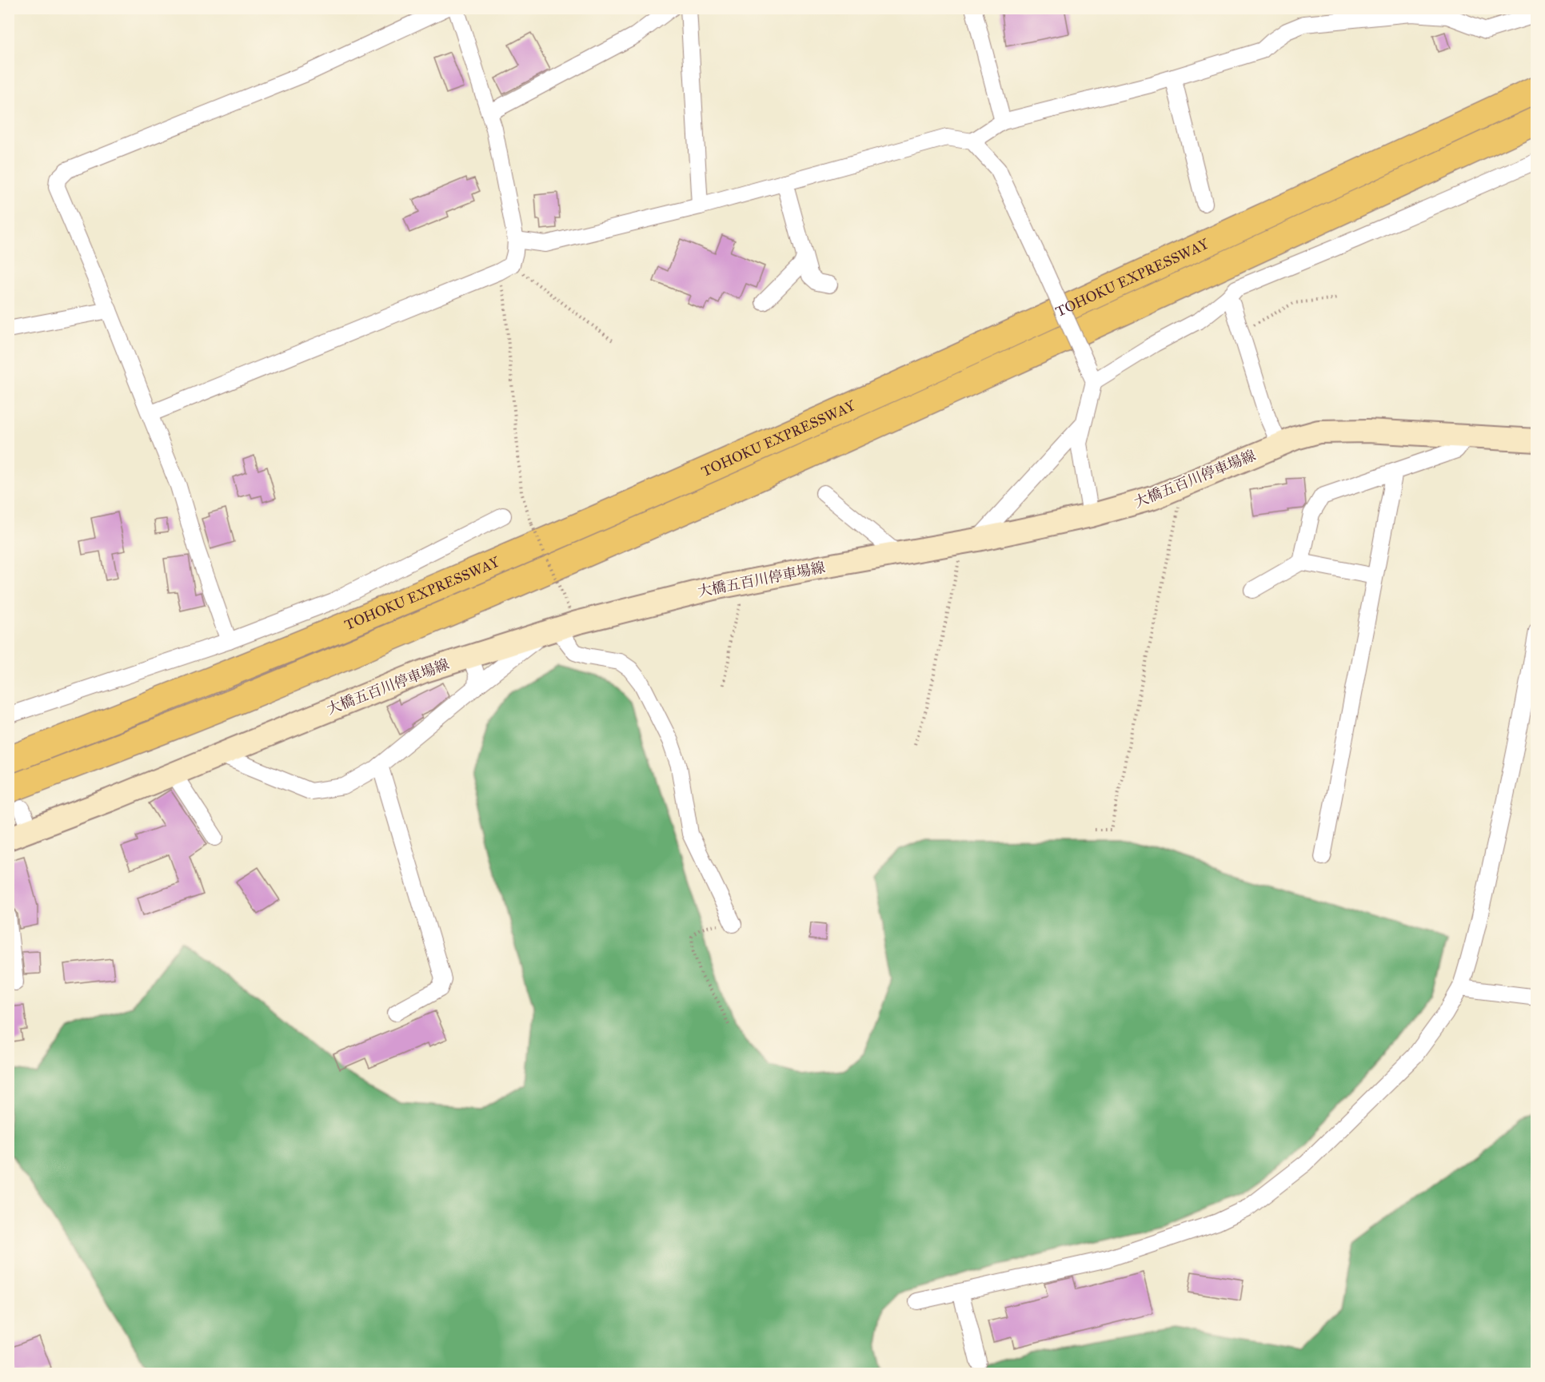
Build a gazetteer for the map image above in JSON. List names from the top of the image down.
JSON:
{
  "streets": {
    "highway": ["TOHOKU EXPRESSWAY"],
    "main road": ["大橋五百川停車場線"]
  }
}
